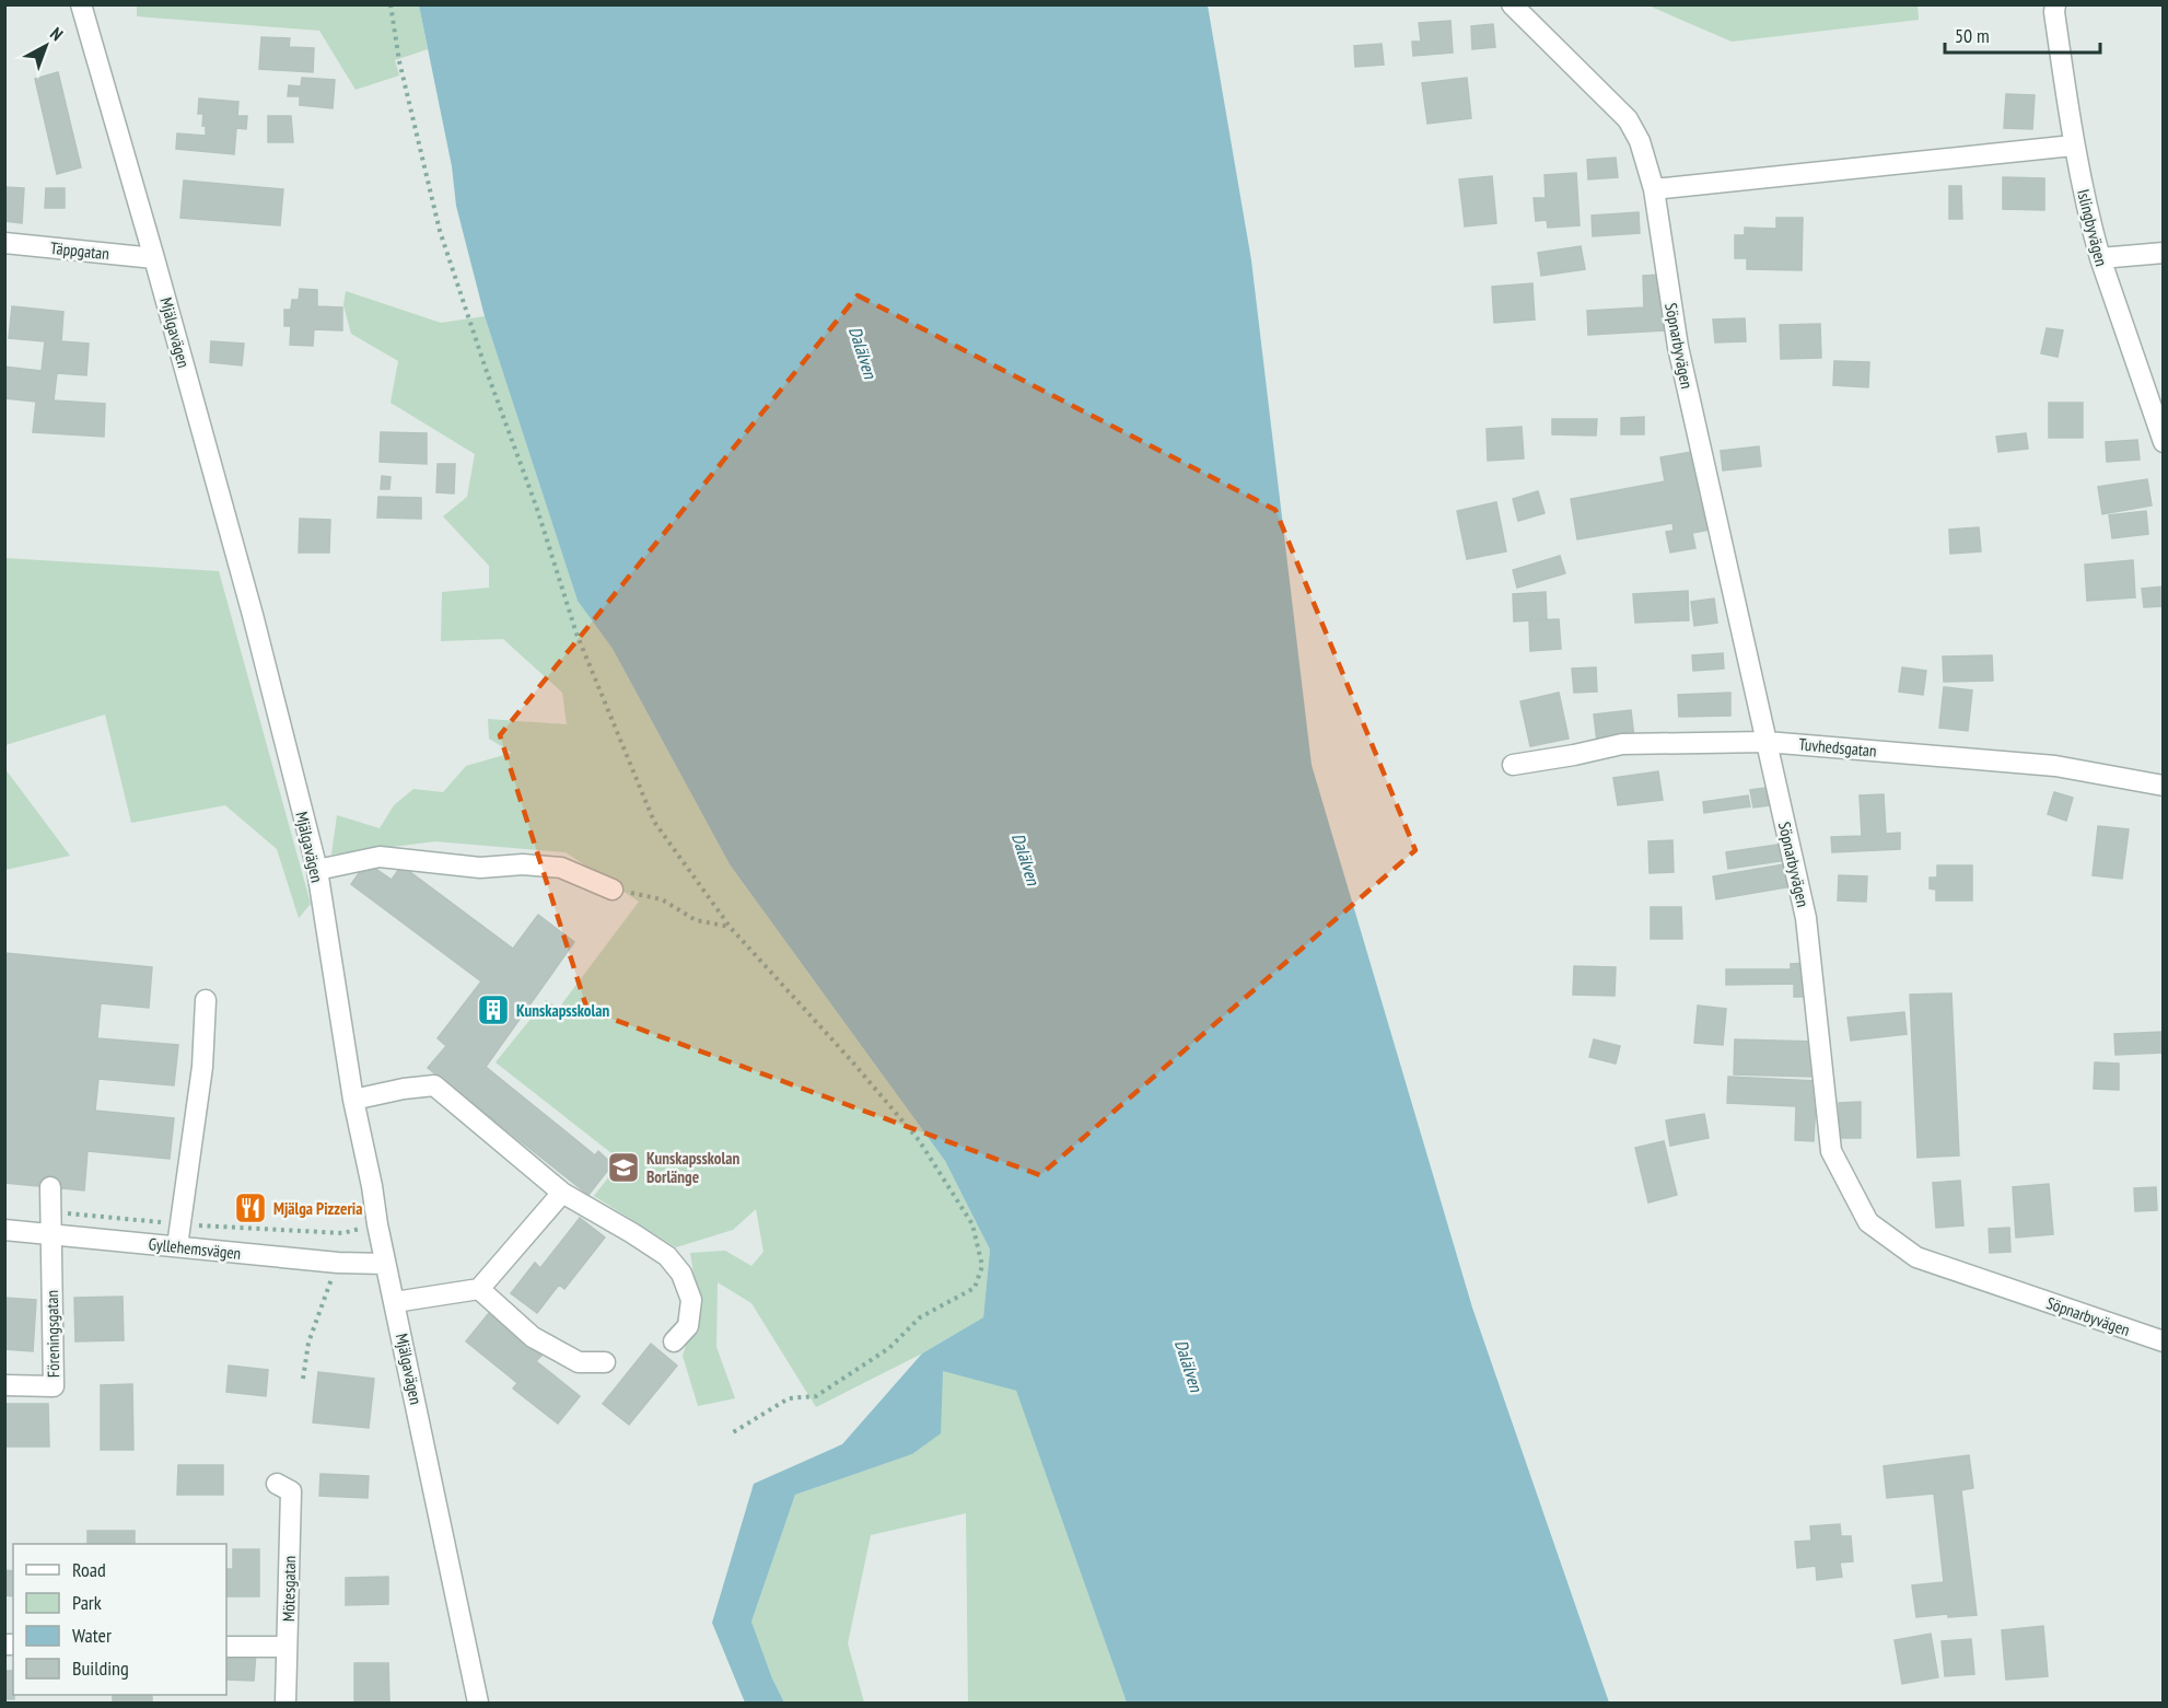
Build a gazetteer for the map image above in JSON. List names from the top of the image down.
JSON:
{
  "streets": {
    "street": [
      "Islingbyvägen",
      "Täppgatan",
      "Mjälgavägen",
      "Söpnarbyvägen",
      "Tuvhedsgatan",
      "Gyllehemsvägen",
      "Föreningsgatan",
      "Mötesgatan"
    ]
  },
  "crossings": [
    ["Täppgatan", "Mjälgavägen"],
    ["Mjälgavägen", "Gyllehemsvägen"],
    ["Söpnarbyvägen", "Tuvhedsgatan"],
    ["Gyllehemsvägen", "Föreningsgatan"]
  ],
  "water": ["Dalälven"],
  "places": {
    "building": ["Kunskapsskolan"],
    "school or university": ["Kunskapsskolan Borlänge"],
    "restaurant": ["Mjälga Pizzeria"]
  },
  "legend": [
    "Road",
    "Park",
    "Water",
    "Building"
  ],
  "scale_bar": "50 m",
  "north": "top right"
}
